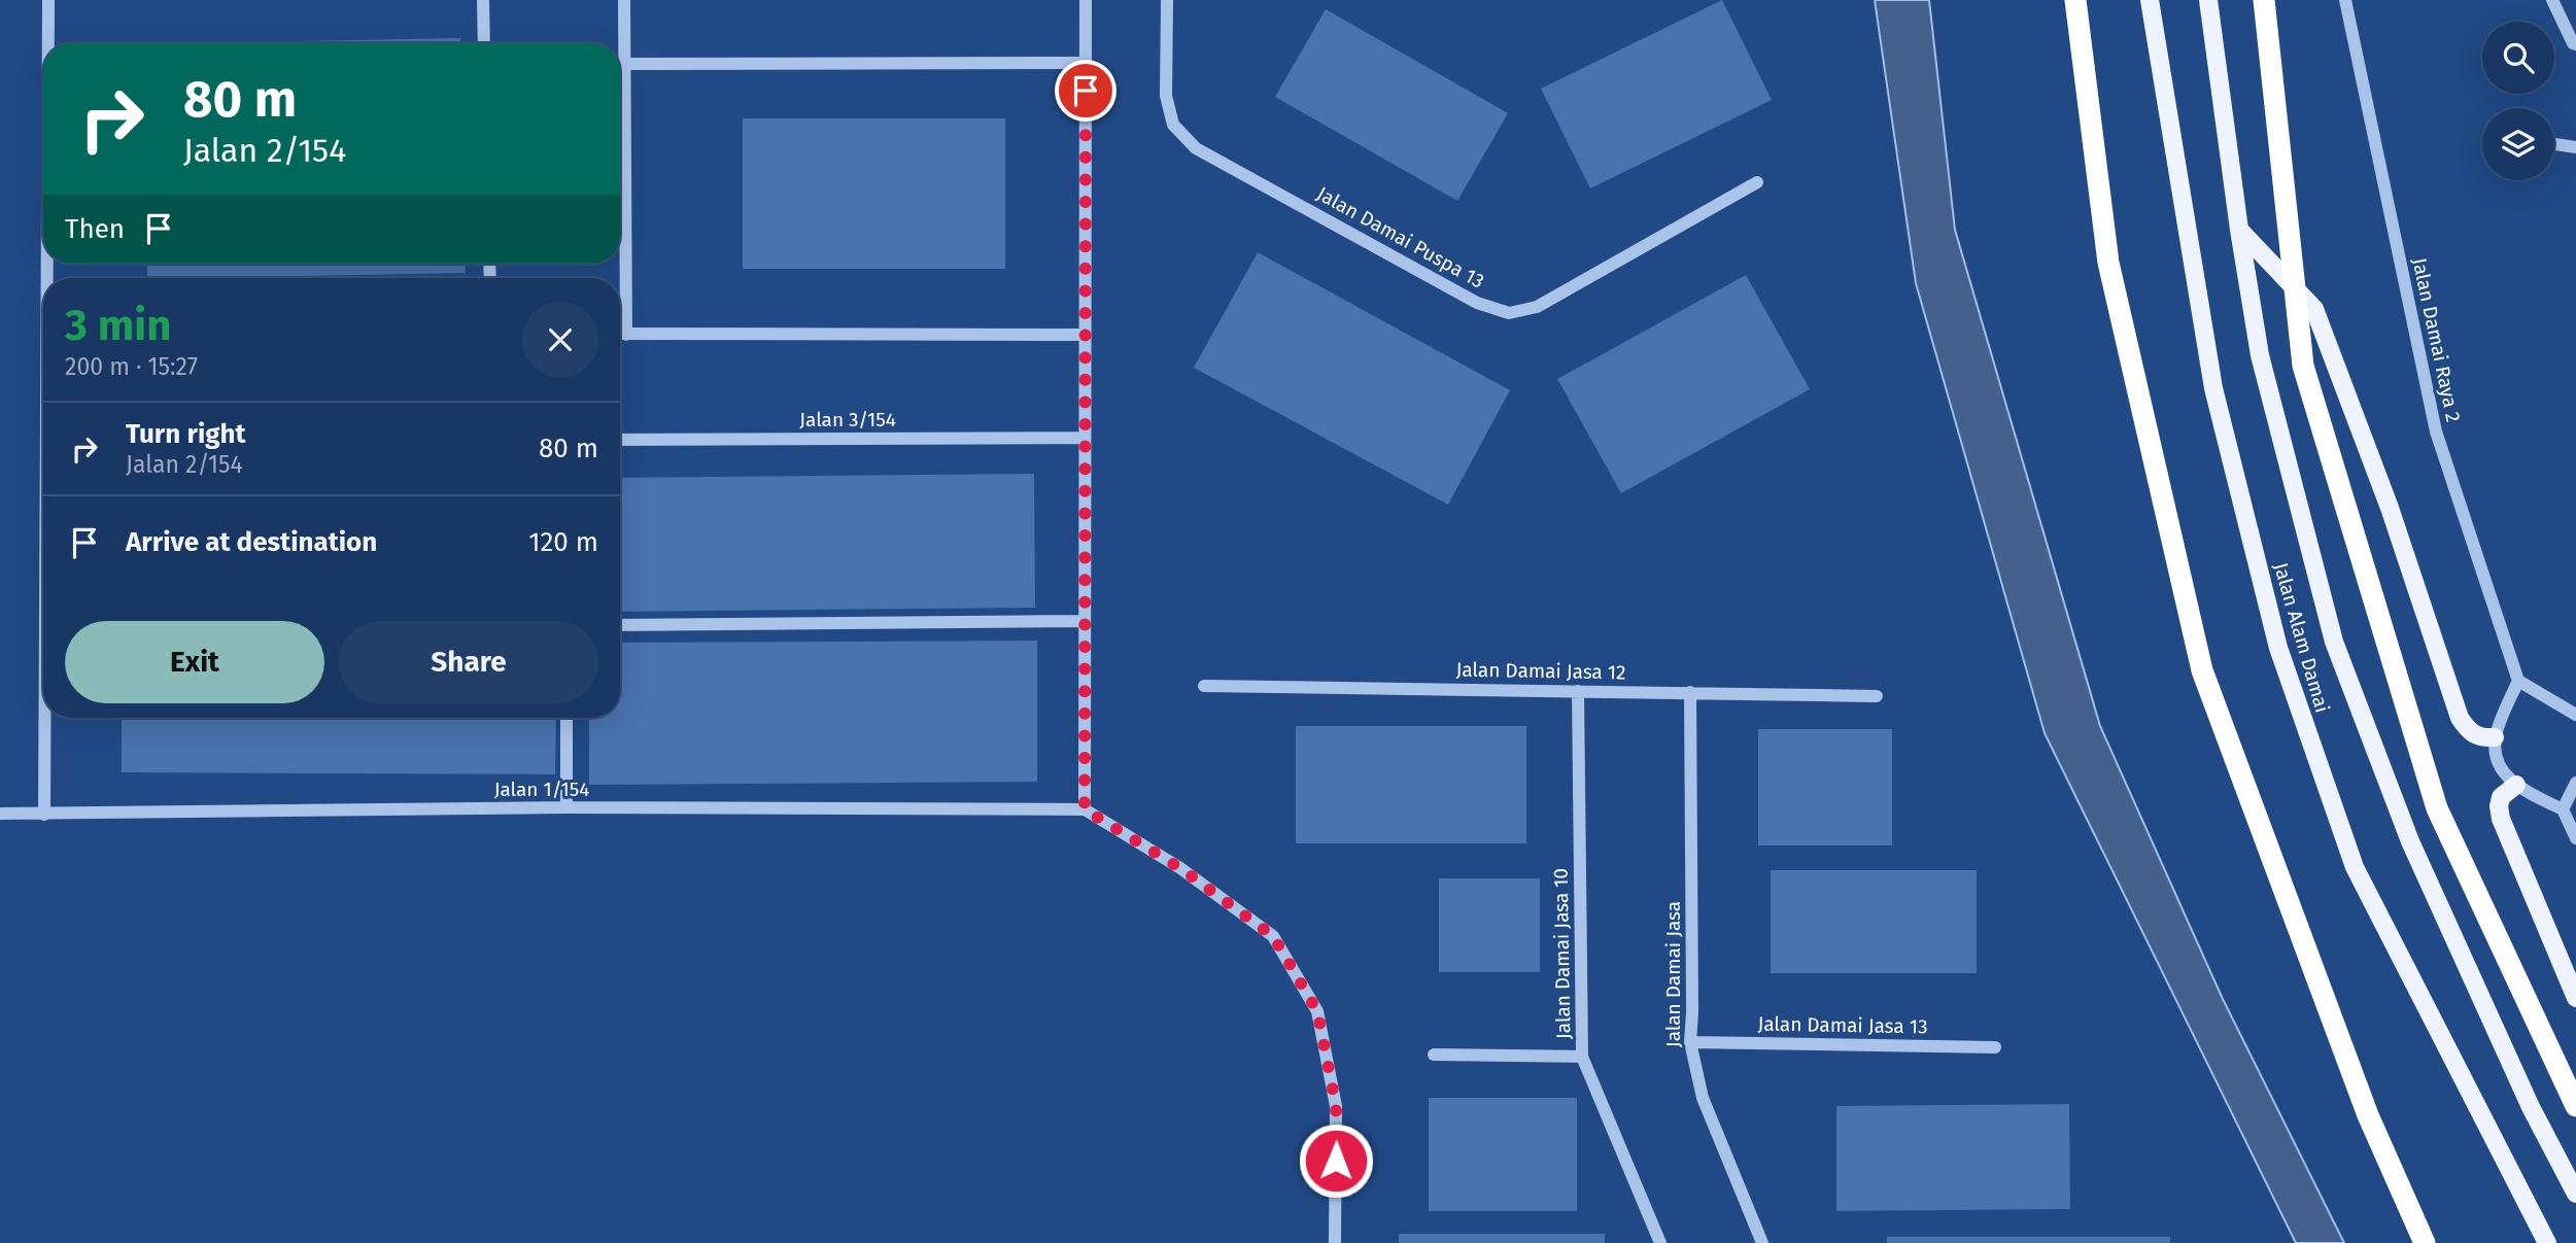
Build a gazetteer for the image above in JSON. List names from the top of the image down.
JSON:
{
  "streets": {
    "main road": ["Jalan Alam Damai"],
    "street": [
      "Jalan Damai Puspa 13",
      "Jalan Damai Raya 2",
      "Jalan 3/154",
      "Jalan Damai Jasa 12",
      "Jalan 1/154",
      "Jalan Damai Jasa 10",
      "Jalan Damai Jasa",
      "Jalan Damai Jasa 13"
    ]
  },
  "crossings": [
    ["Jalan Damai Jasa 12", "Jalan Damai Jasa 10"],
    ["Jalan Damai Jasa 12", "Jalan Damai Jasa"],
    ["Jalan Damai Jasa", "Jalan Damai Jasa 13"]
  ],
  "page": {
    "turn": ["80 m", "Jalan 2/154"],
    "then": "Then",
    "heading": ["3 min", "200 m · 15:27"],
    "list": [
      {
        "name": "Turn right",
        "note": "Jalan 2/154",
        "value": "80 m"
      },
      {
        "name": "Arrive at destination",
        "value": "120 m"
      }
    ],
    "buttons": ["Exit", "Share"]
  }
}
